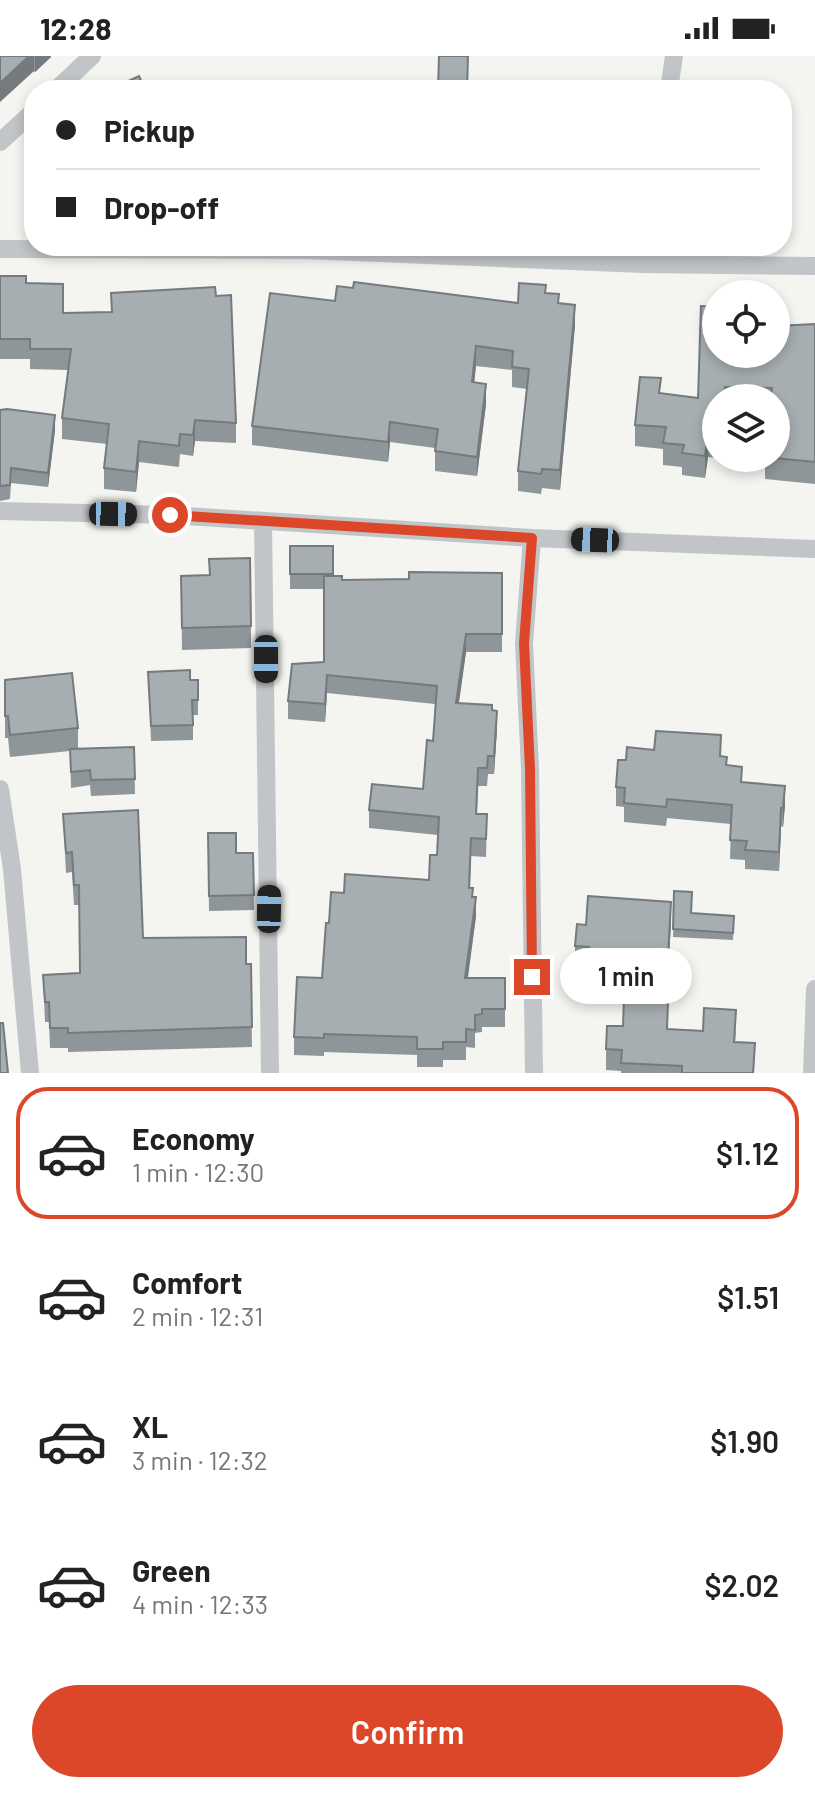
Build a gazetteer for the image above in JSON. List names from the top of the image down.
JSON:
{
  "page": {
    "status": "12:28",
    "banner": ["Pickup", "Drop-off"],
    "bubble": "1 min",
    "list": [
      {
        "name": "Economy",
        "note": "1 min · 12:30",
        "value": "$1.12"
      },
      {
        "name": "Comfort",
        "note": "2 min · 12:31",
        "value": "$1.51"
      },
      {
        "name": "XL",
        "note": "3 min · 12:32",
        "value": "$1.90"
      },
      {
        "name": "Green",
        "note": "4 min · 12:33",
        "value": "$2.02"
      }
    ],
    "buttons": "Confirm"
  }
}
